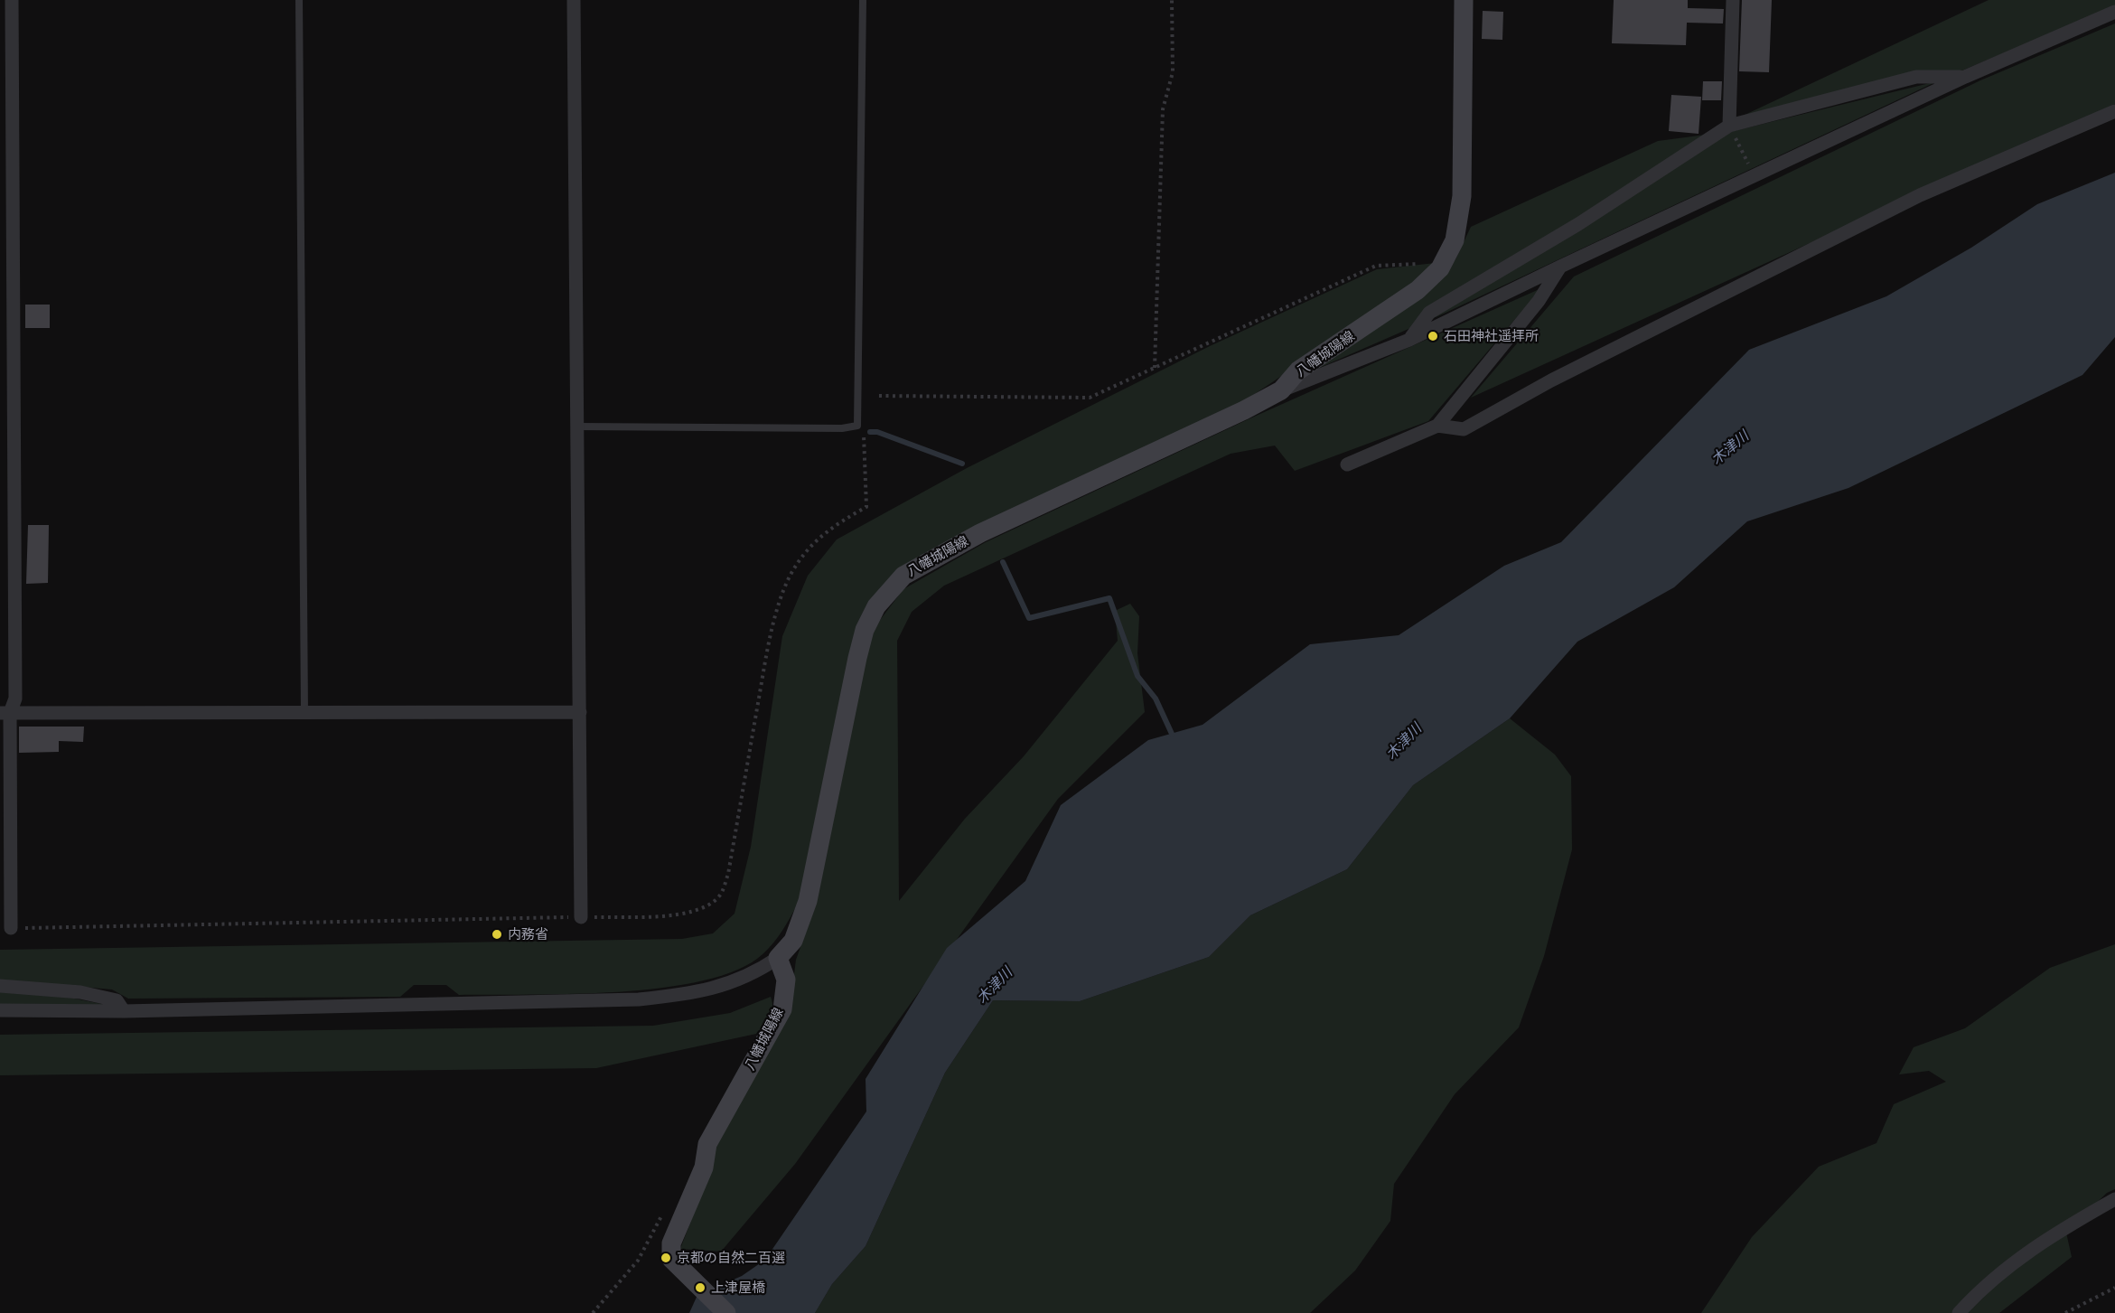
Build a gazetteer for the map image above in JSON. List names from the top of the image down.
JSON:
{
  "streets": {
    "main road": ["八幡城陽線"]
  },
  "water": ["木津川"],
  "places": [
    "石田神社遥拝所",
    "内務省",
    "京都の自然二百選",
    "上津屋橋"
  ]
}
